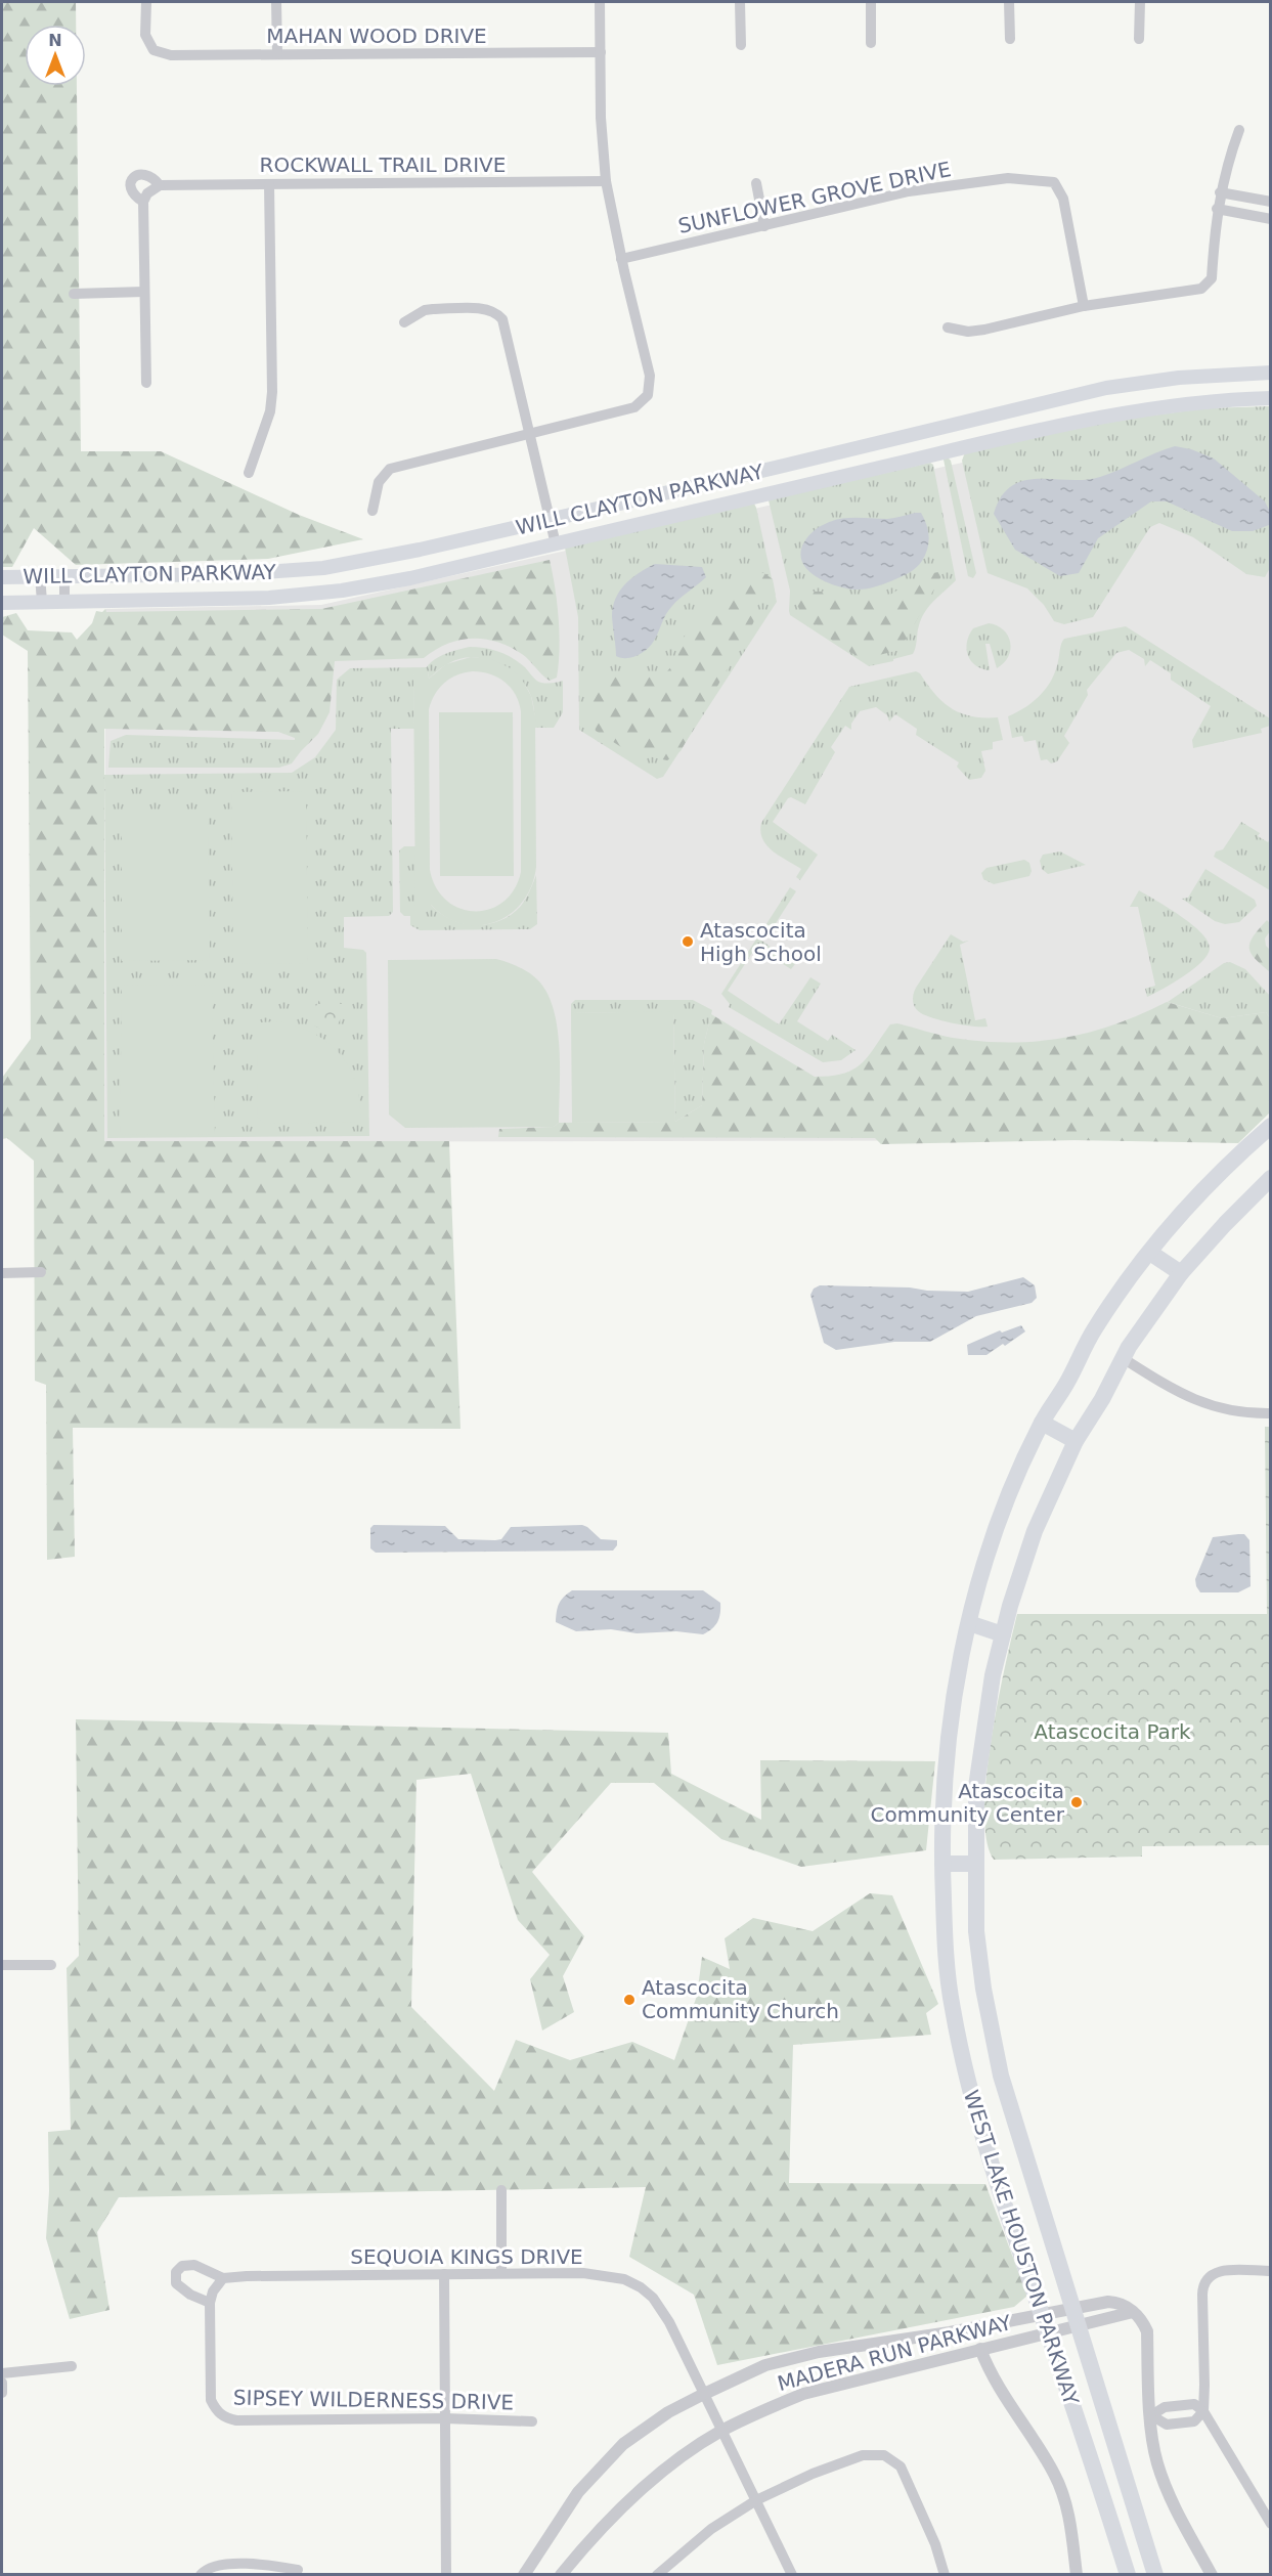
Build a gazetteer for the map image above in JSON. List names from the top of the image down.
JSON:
{
  "streets": {
    "main road": ["WILL CLAYTON PARKWAY", "WEST LAKE HOUSTON PARKWAY"],
    "street": [
      "MAHAN WOOD DRIVE",
      "ROCKWALL TRAIL DRIVE",
      "SUNFLOWER GROVE DRIVE",
      "SEQUOIA KINGS DRIVE",
      "MADERA RUN PARKWAY",
      "SIPSEY WILDERNESS DRIVE"
    ]
  },
  "crossings": [
    ["WEST LAKE HOUSTON PARKWAY", "MADERA RUN PARKWAY"],
    ["SEQUOIA KINGS DRIVE", "MADERA RUN PARKWAY"],
    ["SEQUOIA KINGS DRIVE", "SIPSEY WILDERNESS DRIVE"]
  ],
  "parks": ["Atascocita Park"],
  "places": ["Atascocita High School", "Atascocita Community Center", "Atascocita Community Church"],
  "north": "top"
}
